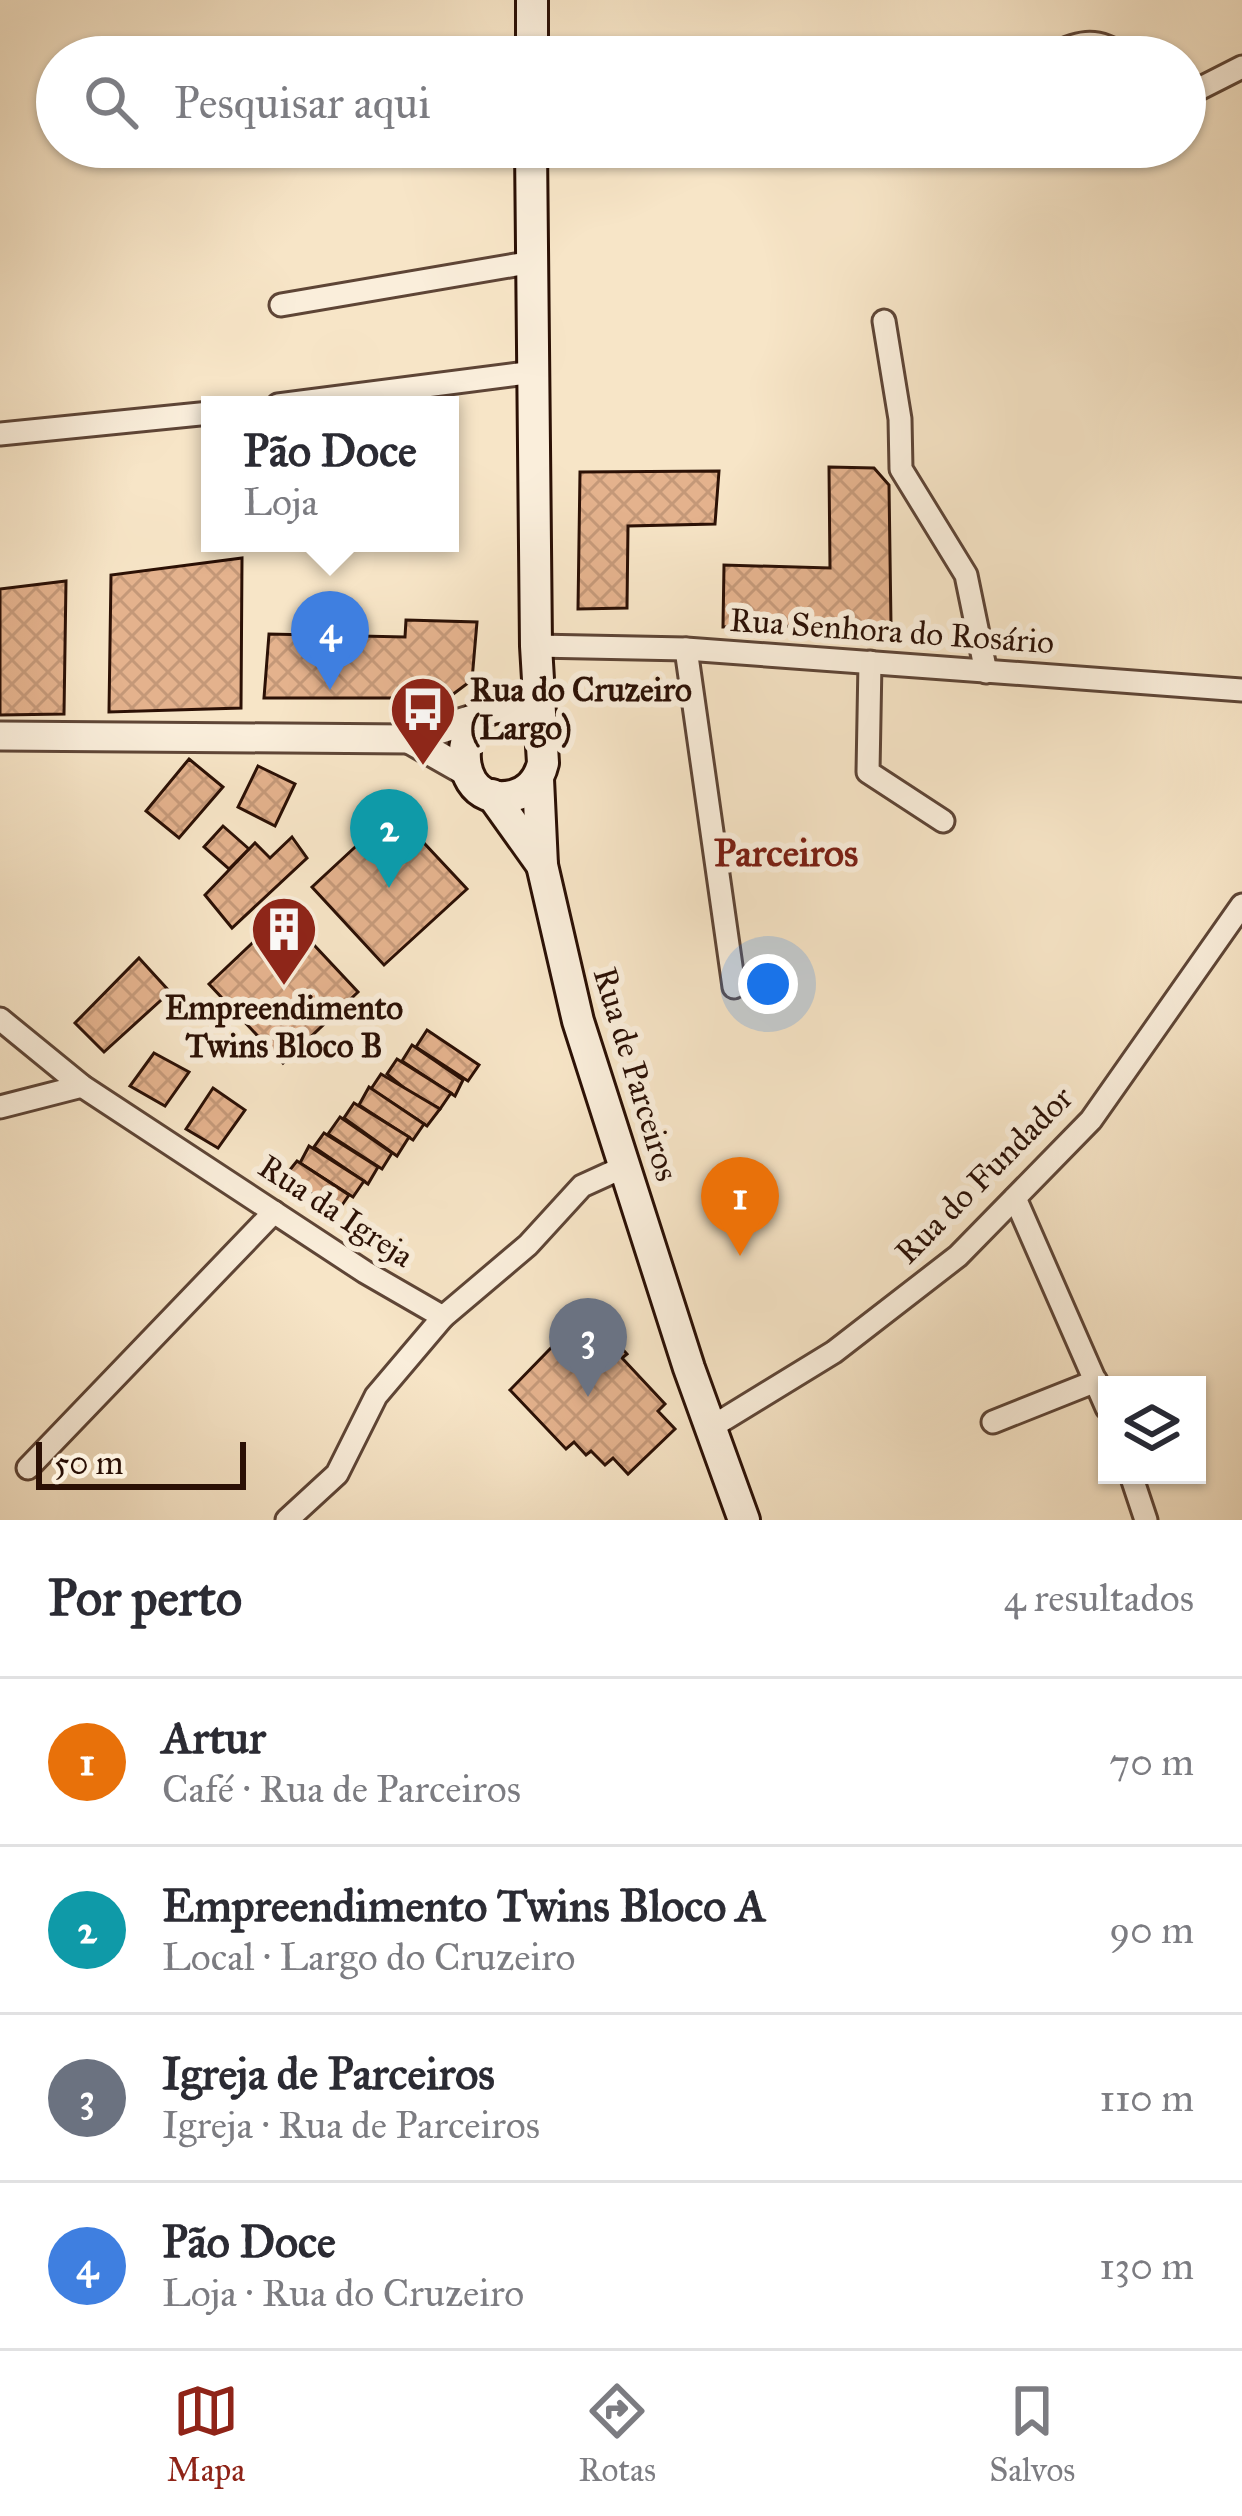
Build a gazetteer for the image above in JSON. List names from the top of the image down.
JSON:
{
  "streets": {
    "main road": ["Rua de Parceiros"],
    "street": ["Rua Senhora do Rosário", "Rua do Fundador", "Rua da Igreja"]
  },
  "crossings": [
    ["Rua de Parceiros", "Rua do Fundador"]
  ],
  "districts": ["Parceiros"],
  "places": {
    "bus stop": ["Rua do Cruzeiro (Largo)"],
    "building": ["Empreendimento Twins Bloco B"]
  },
  "scale_bar": "50 m",
  "page": {
    "search": "Pesquisar aqui",
    "popup": ["Pão Doce", "Loja"],
    "pins": [
      "4",
      "2",
      "1",
      "3"
    ],
    "scale": "50 m",
    "heading": ["Por perto", "4 resultados"],
    "list": [
      {
        "mark": "1",
        "name": "Artur",
        "note": "Café · Rua de Parceiros",
        "value": "70 m"
      },
      {
        "mark": "2",
        "name": "Empreendimento Twins Bloco A",
        "note": "Local · Largo do Cruzeiro",
        "value": "90 m"
      },
      {
        "mark": "3",
        "name": "Igreja de Parceiros",
        "note": "Igreja · Rua de Parceiros",
        "value": "110 m"
      },
      {
        "mark": "4",
        "name": "Pão Doce",
        "note": "Loja · Rua do Cruzeiro",
        "value": "130 m"
      }
    ],
    "nav": ["Mapa", "Rotas", "Salvos"]
  }
}
